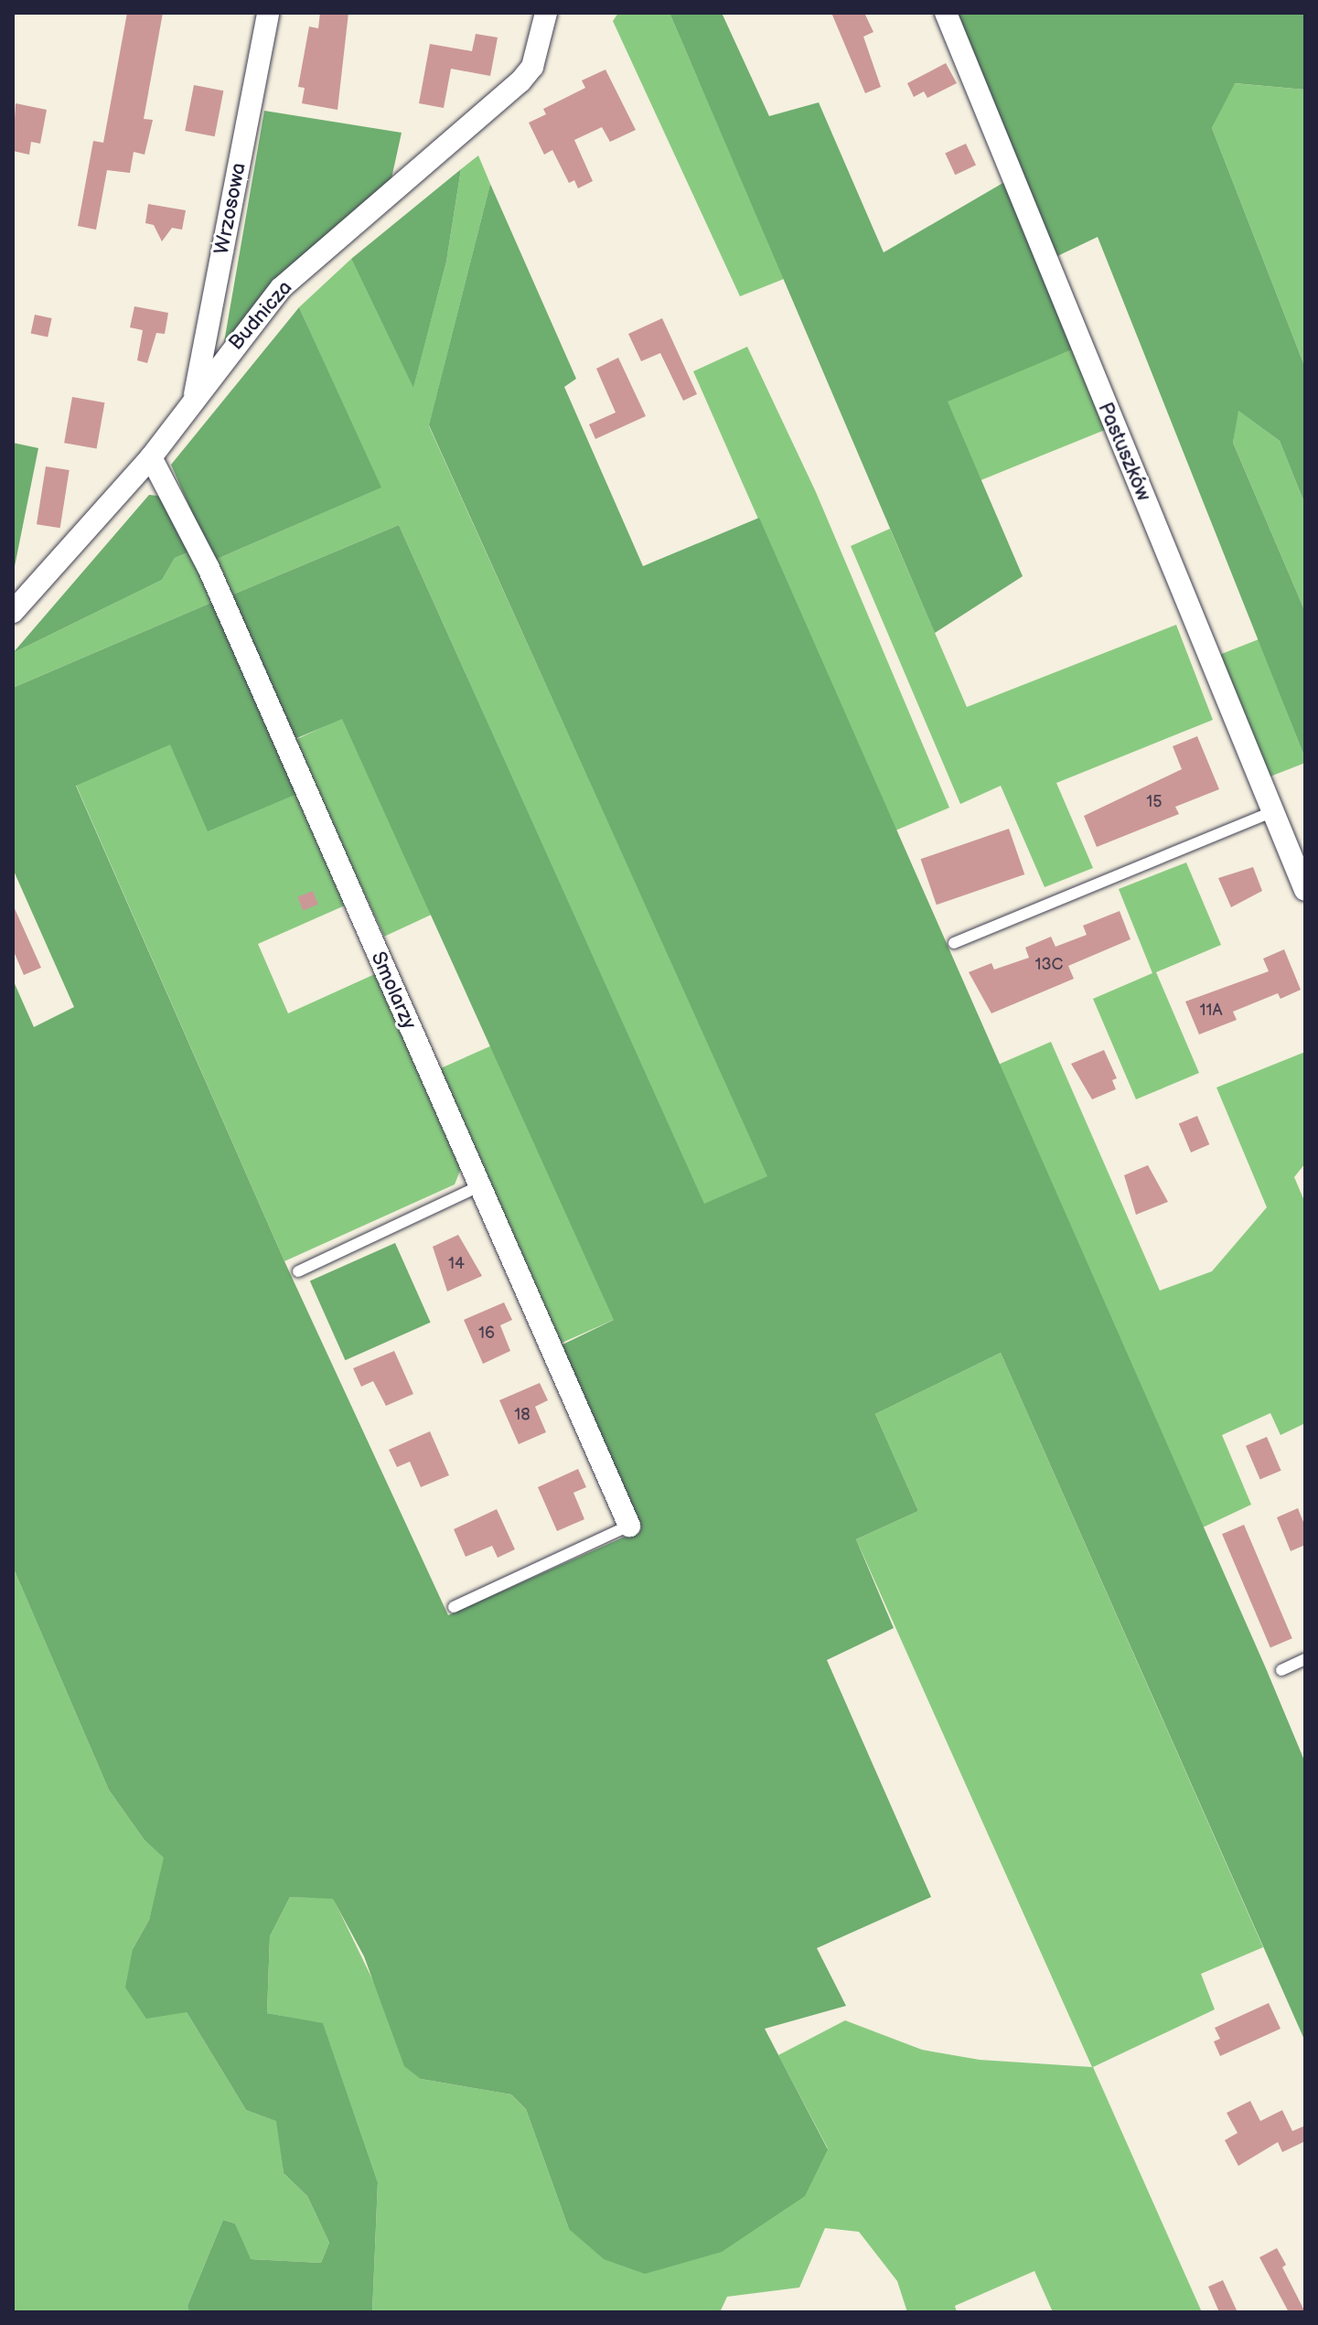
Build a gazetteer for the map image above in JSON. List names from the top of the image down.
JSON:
{
  "streets": {
    "street": [
      "Wrzosowa",
      "Budnicza",
      "Pastuszków",
      "Smolarzy"
    ]
  },
  "crossings": [
    ["Wrzosowa", "Budnicza"],
    ["Budnicza", "Smolarzy"]
  ],
  "house_numbers": [
    "15",
    "13C",
    "11A",
    "14",
    "16",
    "18"
  ]
}
